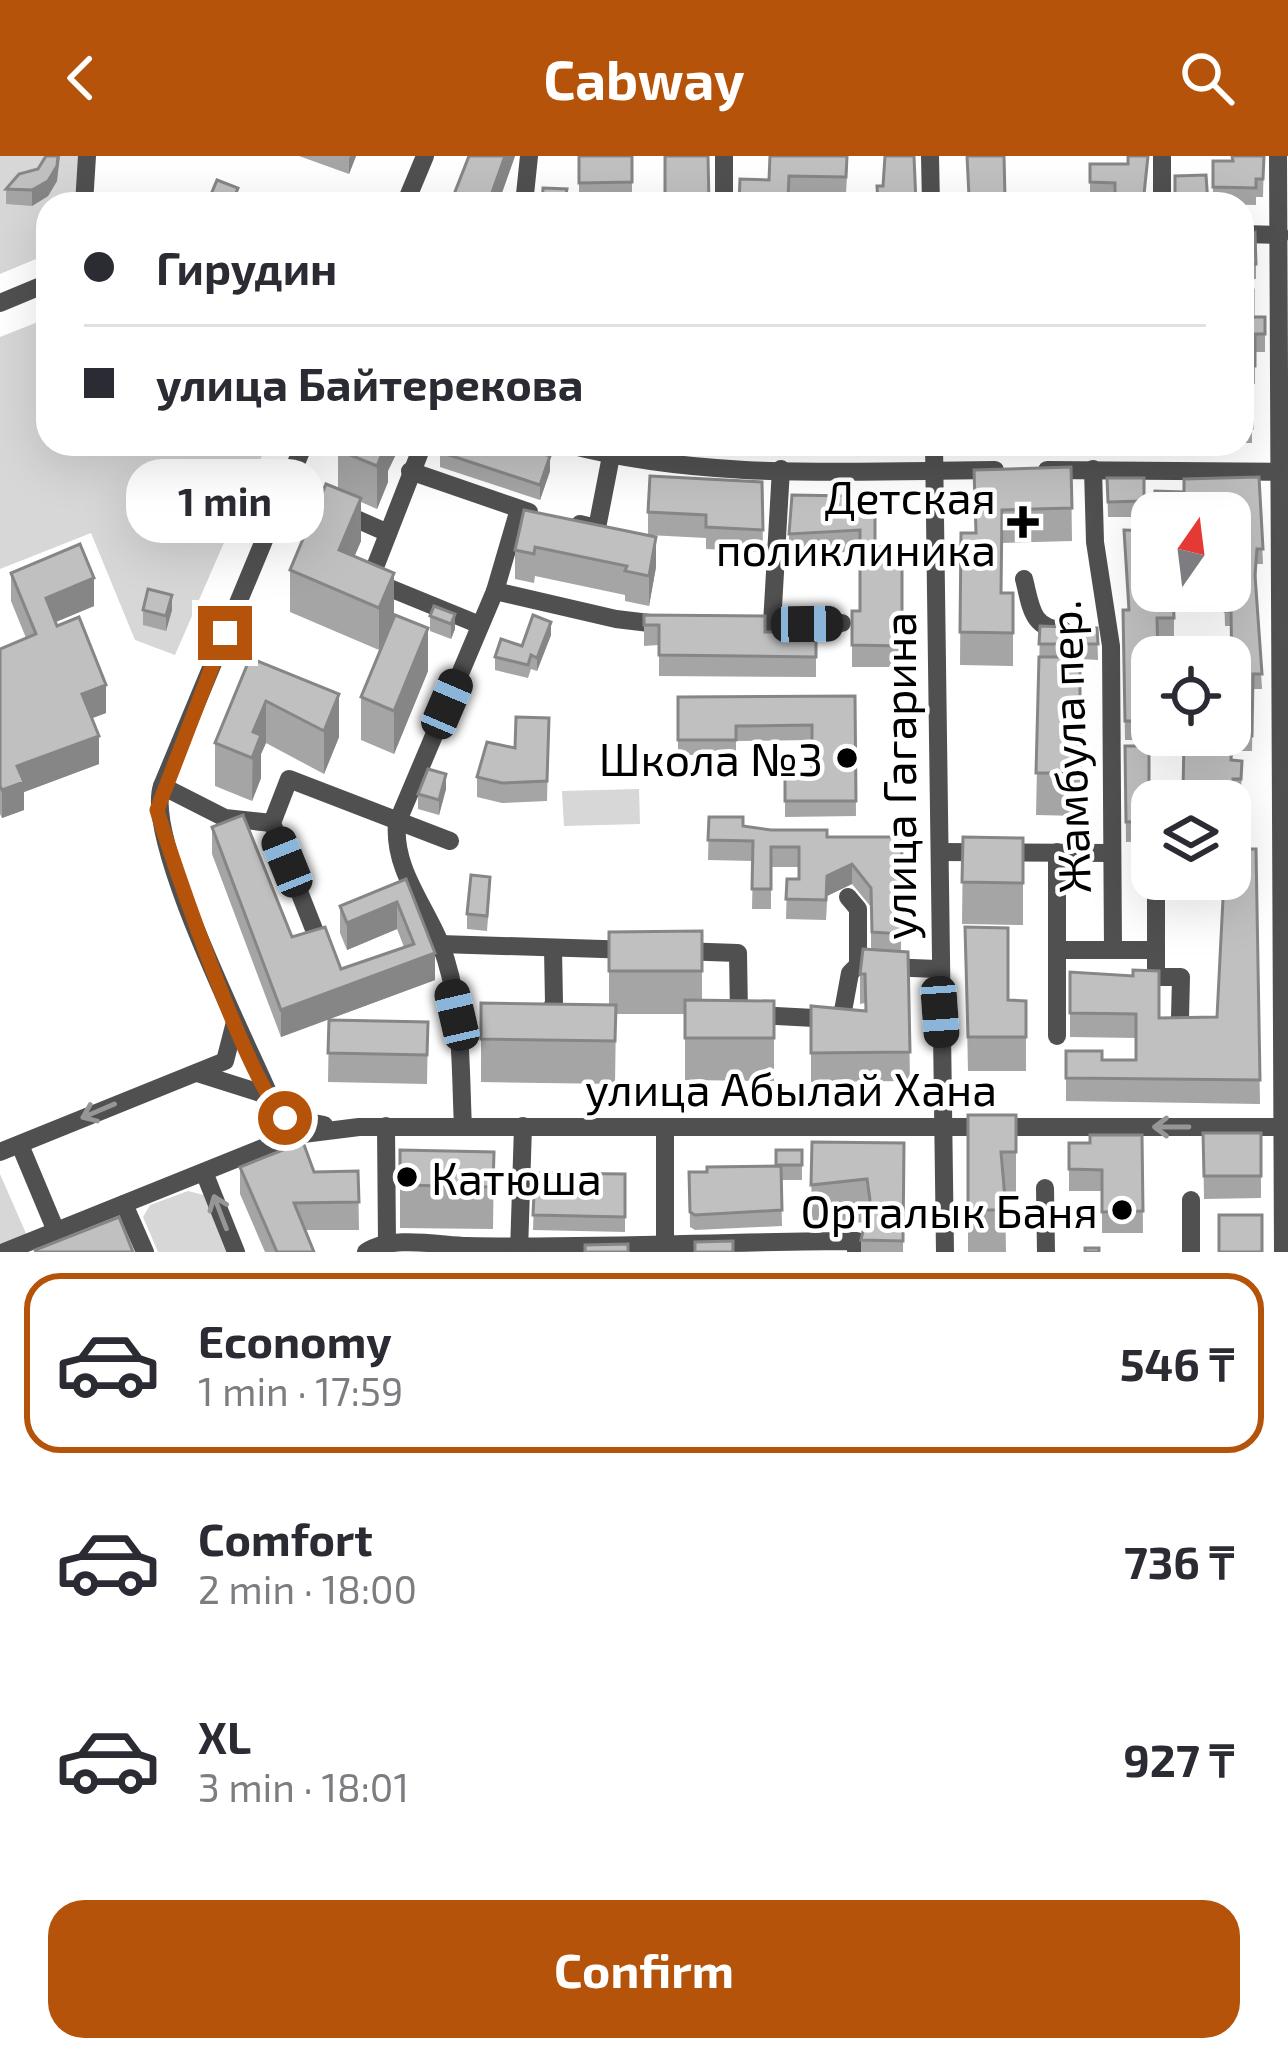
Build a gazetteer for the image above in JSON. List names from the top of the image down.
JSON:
{
  "streets": {
    "street": ["Жамбула пер.", "улица Гагарина", "улица Абылай Хана"]
  },
  "crossings": [
    ["улица Гагарина", "улица Абылай Хана"]
  ],
  "places": {
    "health": ["Детская поликлиника"],
    "other": ["Школа №3", "Катюша", "Орталык Баня"]
  },
  "north": "top",
  "page": {
    "header": "Cabway",
    "banner": ["Гирудин", "улица Байтерекова"],
    "bubble": "1 min",
    "list": [
      {
        "name": "Economy",
        "note": "1 min · 17:59",
        "value": "546 ₸"
      },
      {
        "name": "Comfort",
        "note": "2 min · 18:00",
        "value": "736 ₸"
      },
      {
        "name": "XL",
        "note": "3 min · 18:01",
        "value": "927 ₸"
      }
    ],
    "buttons": "Confirm"
  }
}
